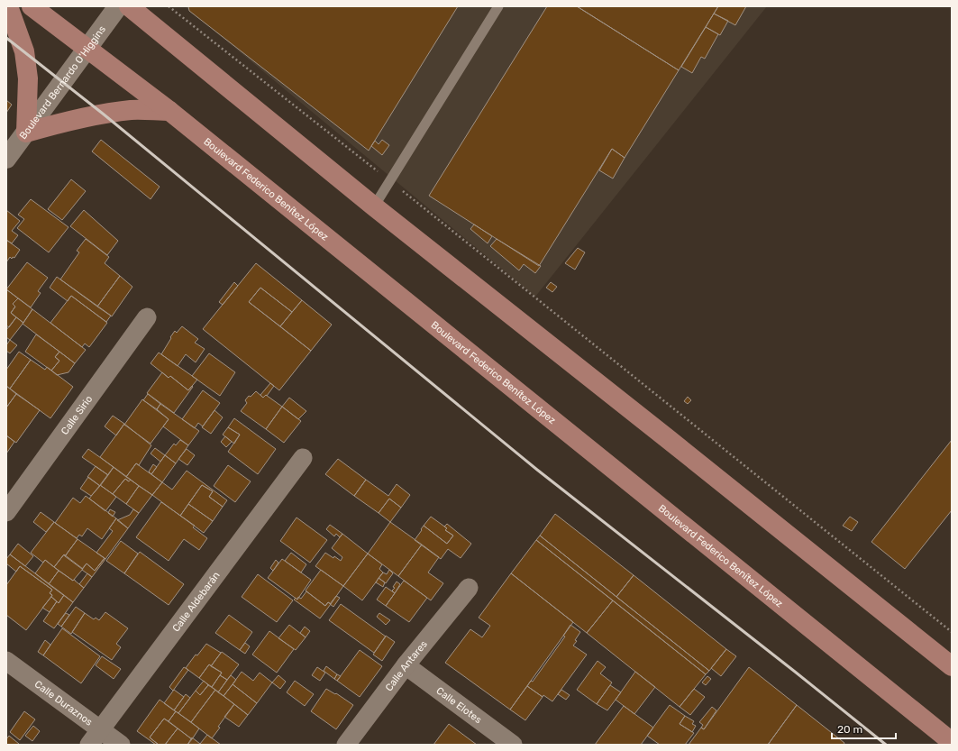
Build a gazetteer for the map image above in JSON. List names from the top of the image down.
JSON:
{
  "streets": {
    "main road": ["Boulevard Bernardo O'Higgins", "Boulevard Federico Benítez López"],
    "street": [
      "Calle Sirio",
      "Calle Aldebarán",
      "Calle Antares",
      "Calle Duraznos",
      "Calle Elotes"
    ]
  },
  "crossings": [
    ["Boulevard Bernardo O'Higgins", "Boulevard Federico Benítez López"],
    ["Calle Aldebarán", "Calle Duraznos"],
    ["Calle Antares", "Calle Elotes"]
  ],
  "scale_bar": "20 m"
}
